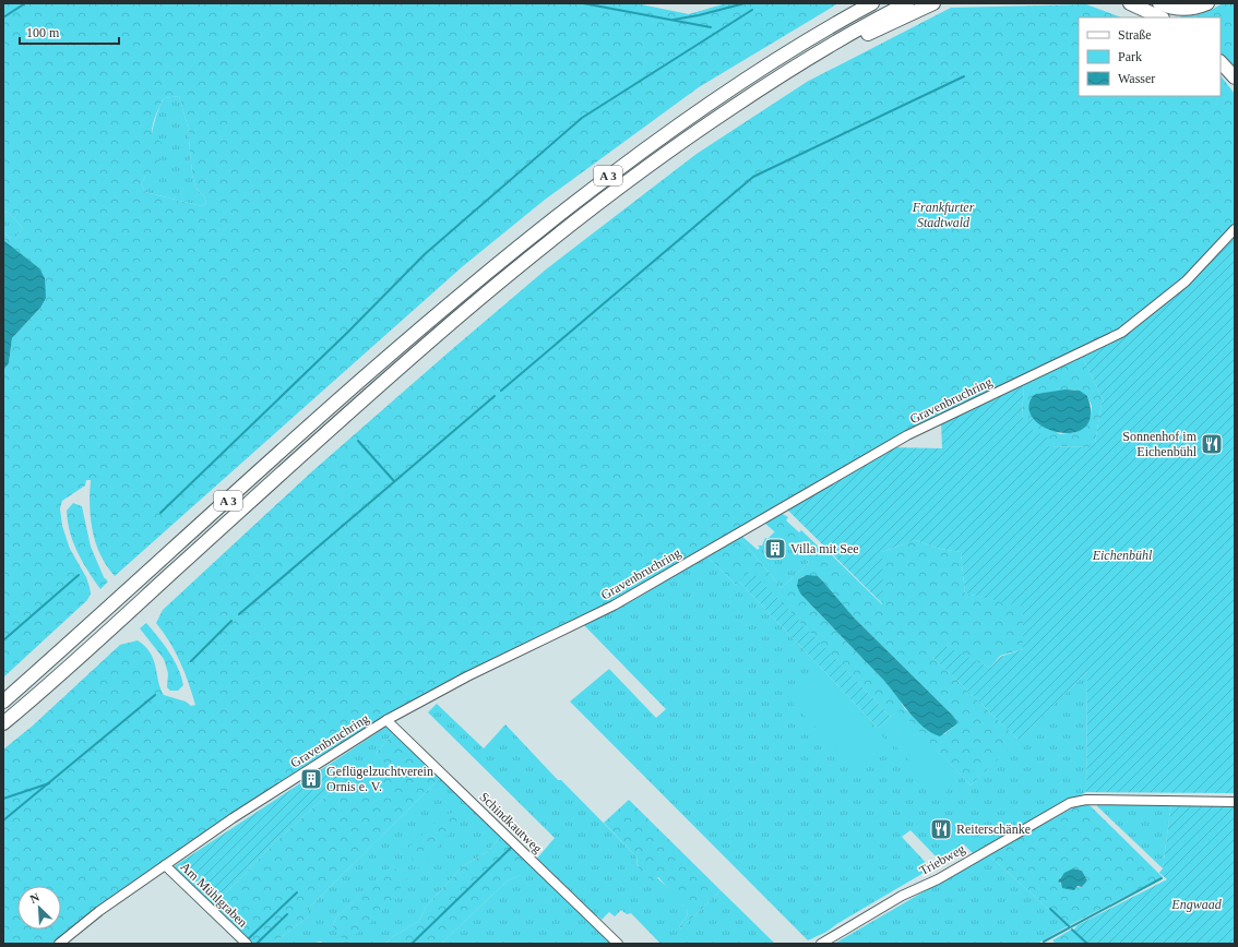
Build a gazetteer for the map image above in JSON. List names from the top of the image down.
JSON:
{
  "streets": {
    "highway": ["A 3"],
    "street": [
      "Gravenbruchring",
      "Schindkautweg",
      "Triebweg",
      "Am Mühlgraben"
    ]
  },
  "crossings": [
    ["Gravenbruchring", "Schindkautweg"],
    ["Gravenbruchring", "Am Mühlgraben"]
  ],
  "parks": ["Frankfurter Stadtwald", "Eichenbühl", "Engwaad"],
  "places": {
    "restaurant": ["Sonnenhof im Eichenbühl", "Reiterschänke"],
    "building": ["Villa mit See", "Geflügelzuchtverein Ornis e. V."]
  },
  "legend": ["Straße", "Park", "Wasser"],
  "scale_bar": "100 m",
  "north": "top left"
}
